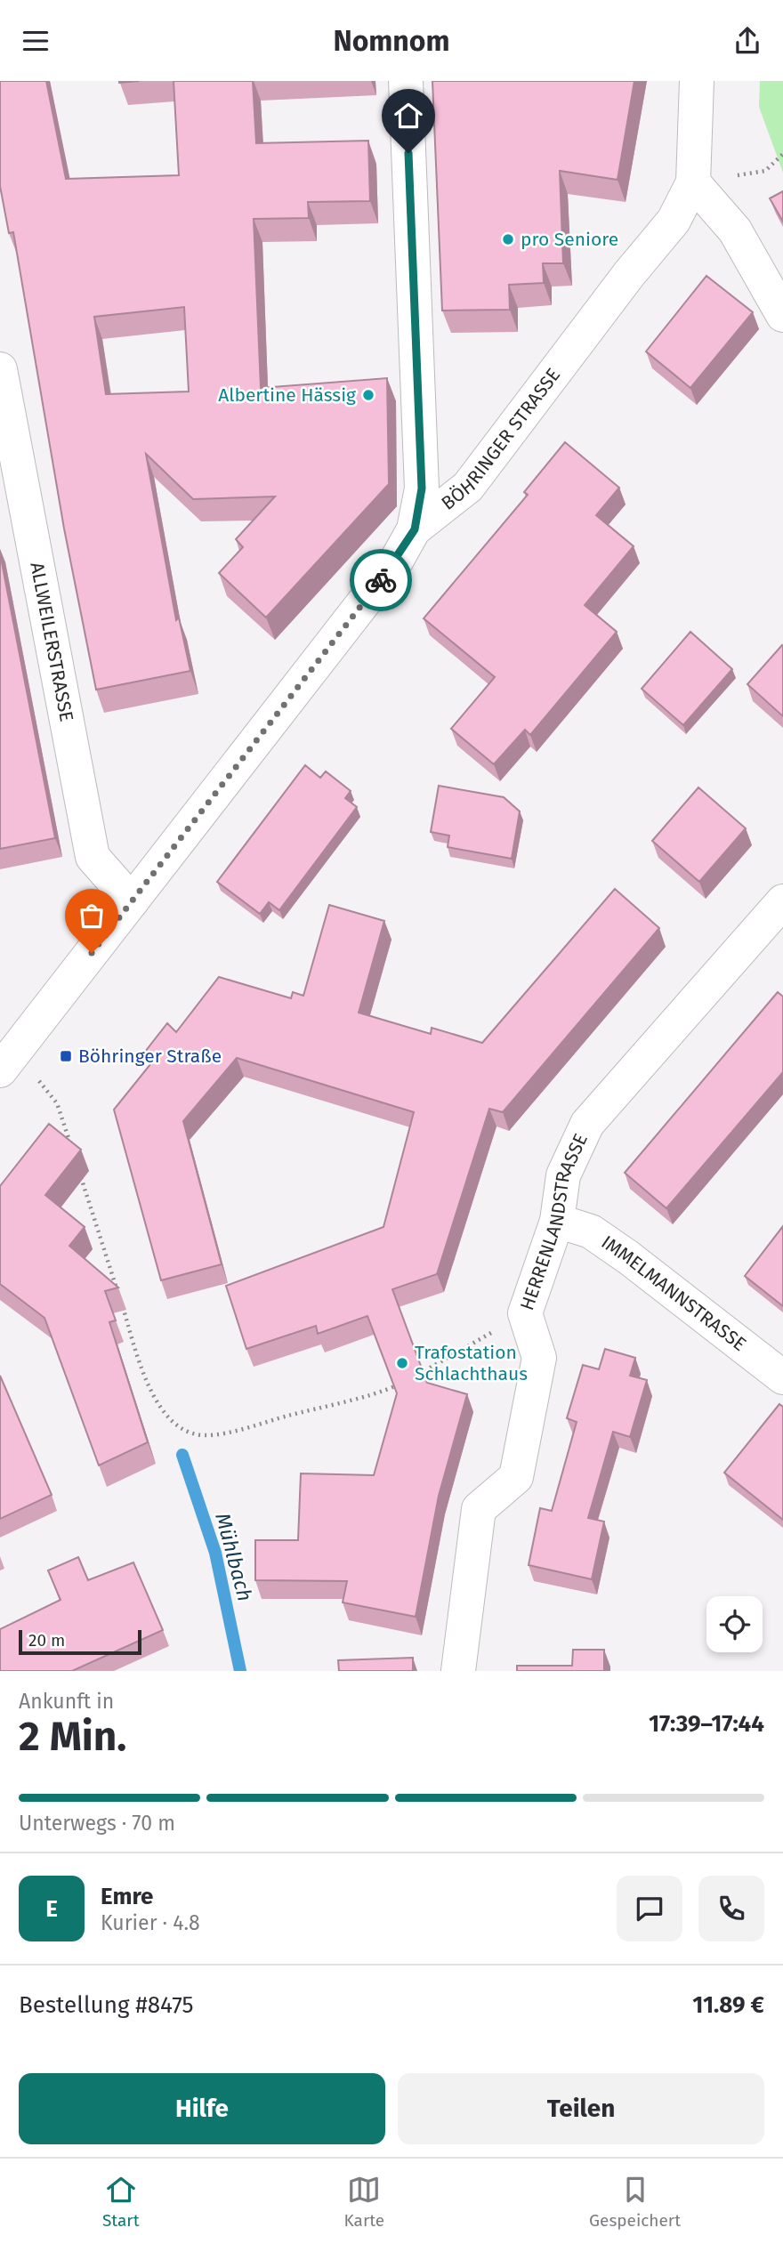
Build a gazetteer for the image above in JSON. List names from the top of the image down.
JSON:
{
  "streets": {
    "street": [
      "BÖHRINGER STRASSE",
      "ALLWEILERSTRASSE",
      "HERRENLANDSTRASSE",
      "IMMELMANNSTRASSE"
    ]
  },
  "crossings": [
    ["BÖHRINGER STRASSE", "ALLWEILERSTRASSE"],
    ["HERRENLANDSTRASSE", "IMMELMANNSTRASSE"]
  ],
  "water": ["Mühlbach"],
  "places": {
    "other": ["pro Seniore", "Albertine Hässig", "Trafostation Schlachthaus"],
    "transit": ["Böhringer Straße"]
  },
  "scale_bar": "20 m",
  "page": {
    "header": "Nomnom",
    "scale": "20 m",
    "heading": ["2 Min.", "Ankunft in", "17:39–17:44"],
    "panel": [
      "Emre",
      "Kurier · 4.8",
      "Bestellung #8475",
      "11.89 €"
    ],
    "bar": "Unterwegs · 70 m",
    "round": "E",
    "buttons": ["Hilfe", "Teilen"],
    "tabs": ["Start", "Karte", "Gespeichert"]
  }
}
